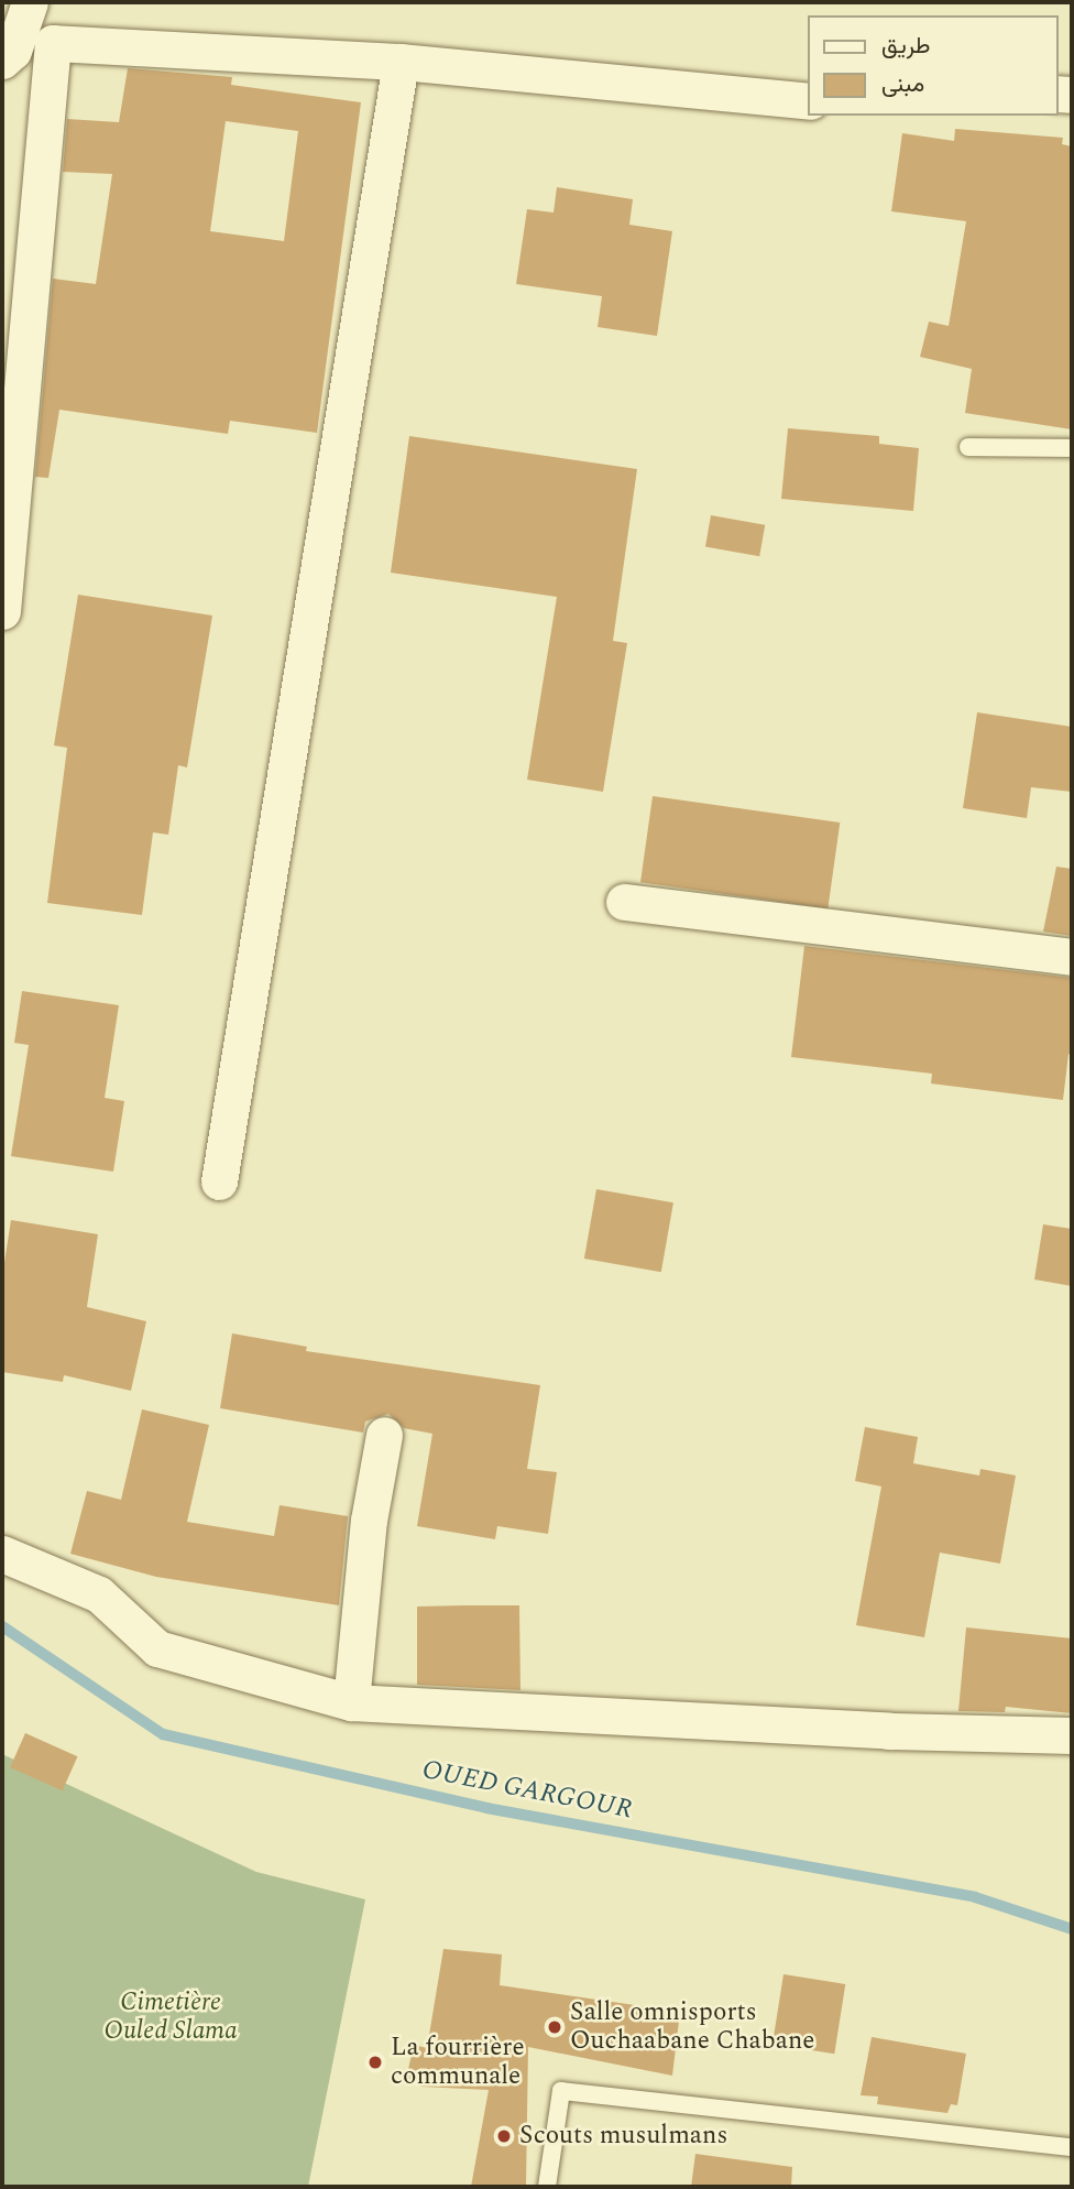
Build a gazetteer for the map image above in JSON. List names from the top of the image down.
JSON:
{
  "water": ["OUED GARGOUR"],
  "parks": ["Cimetière Ouled Slama"],
  "places": ["Salle omnisports Ouchaabane Chabane", "La fourrière communale", "Scouts musulmans"],
  "legend": ["طريق", "مبنى"]
}
